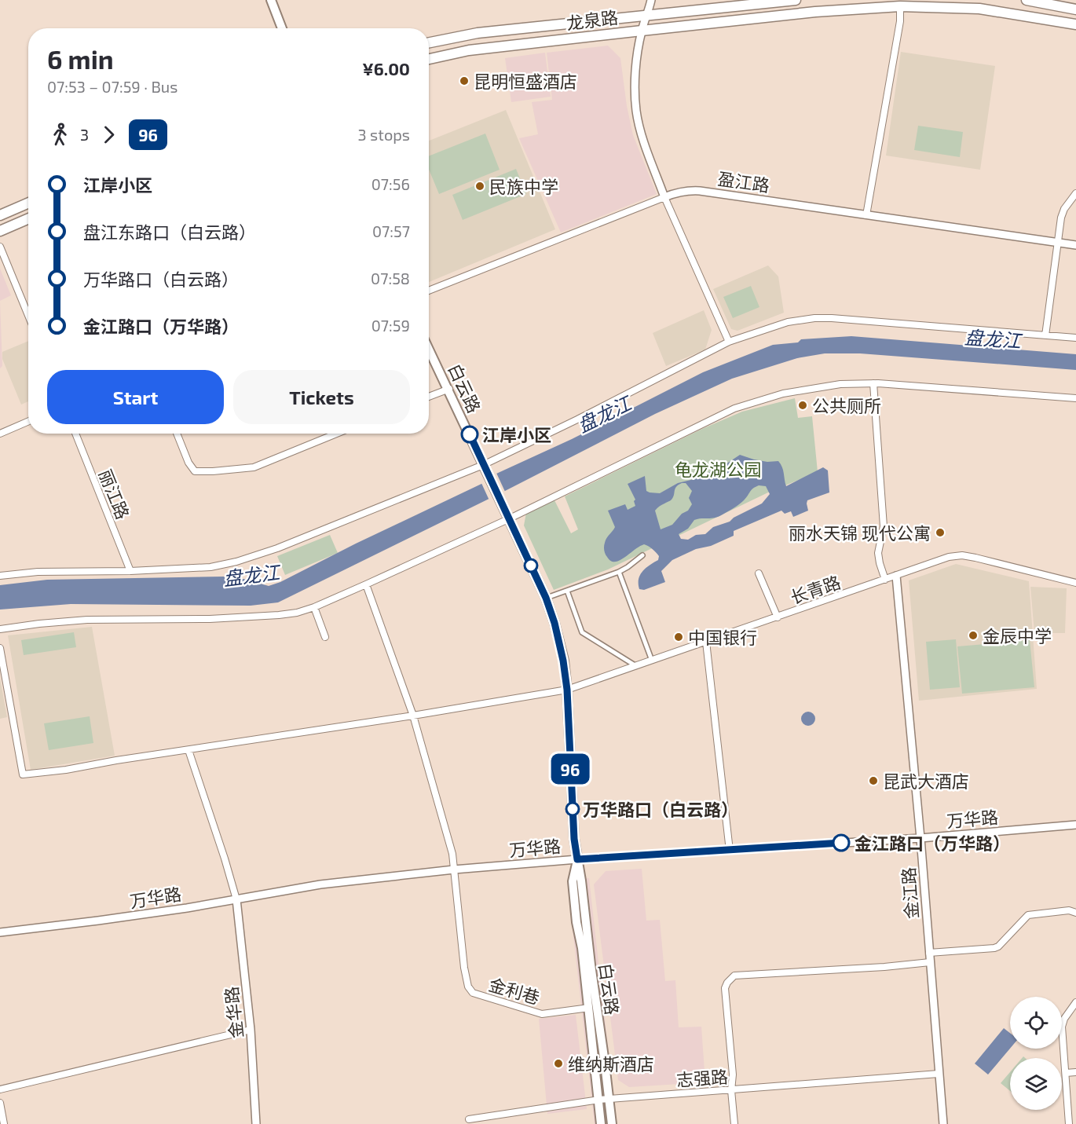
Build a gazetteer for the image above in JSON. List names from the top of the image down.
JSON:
{
  "streets": {
    "main road": ["龙泉路", "白云路"],
    "street": [
      "盈江路",
      "丽江路",
      "长青路",
      "万华路",
      "金江路",
      "金利巷",
      "金华路",
      "志强路"
    ]
  },
  "crossings": [
    ["白云路", "长青路"],
    ["白云路", "万华路"],
    ["白云路", "金利巷"],
    ["白云路", "志强路"],
    ["长青路", "金江路"],
    ["万华路", "金江路"],
    ["万华路", "金利巷"],
    ["万华路", "金华路"],
    ["金江路", "志强路"]
  ],
  "water": ["盘龙江"],
  "parks": ["龟龙湖公园"],
  "places": [
    "昆明恒盛酒店",
    "民族中学",
    "公共厕所",
    "江岸小区",
    "丽水天锦 现代公寓",
    "金辰中学",
    "中国银行",
    "昆武大酒店",
    "万华路口（白云路）",
    "金江路口（万华路）",
    "维纳斯酒店"
  ],
  "lines": ["bus line 96"],
  "page": {
    "on_map": "96",
    "heading": ["6 min", "07:53 – 07:59 · Bus", "¥6.00"],
    "legs": ["3", "96", "3 stops"],
    "list": [
      {
        "name": "江岸小区",
        "value": "07:56"
      },
      {
        "name": "盘江东路口（白云路）",
        "value": "07:57"
      },
      {
        "name": "万华路口（白云路）",
        "value": "07:58"
      },
      {
        "name": "金江路口（万华路）",
        "value": "07:59"
      }
    ],
    "buttons": ["Start", "Tickets"]
  }
}
